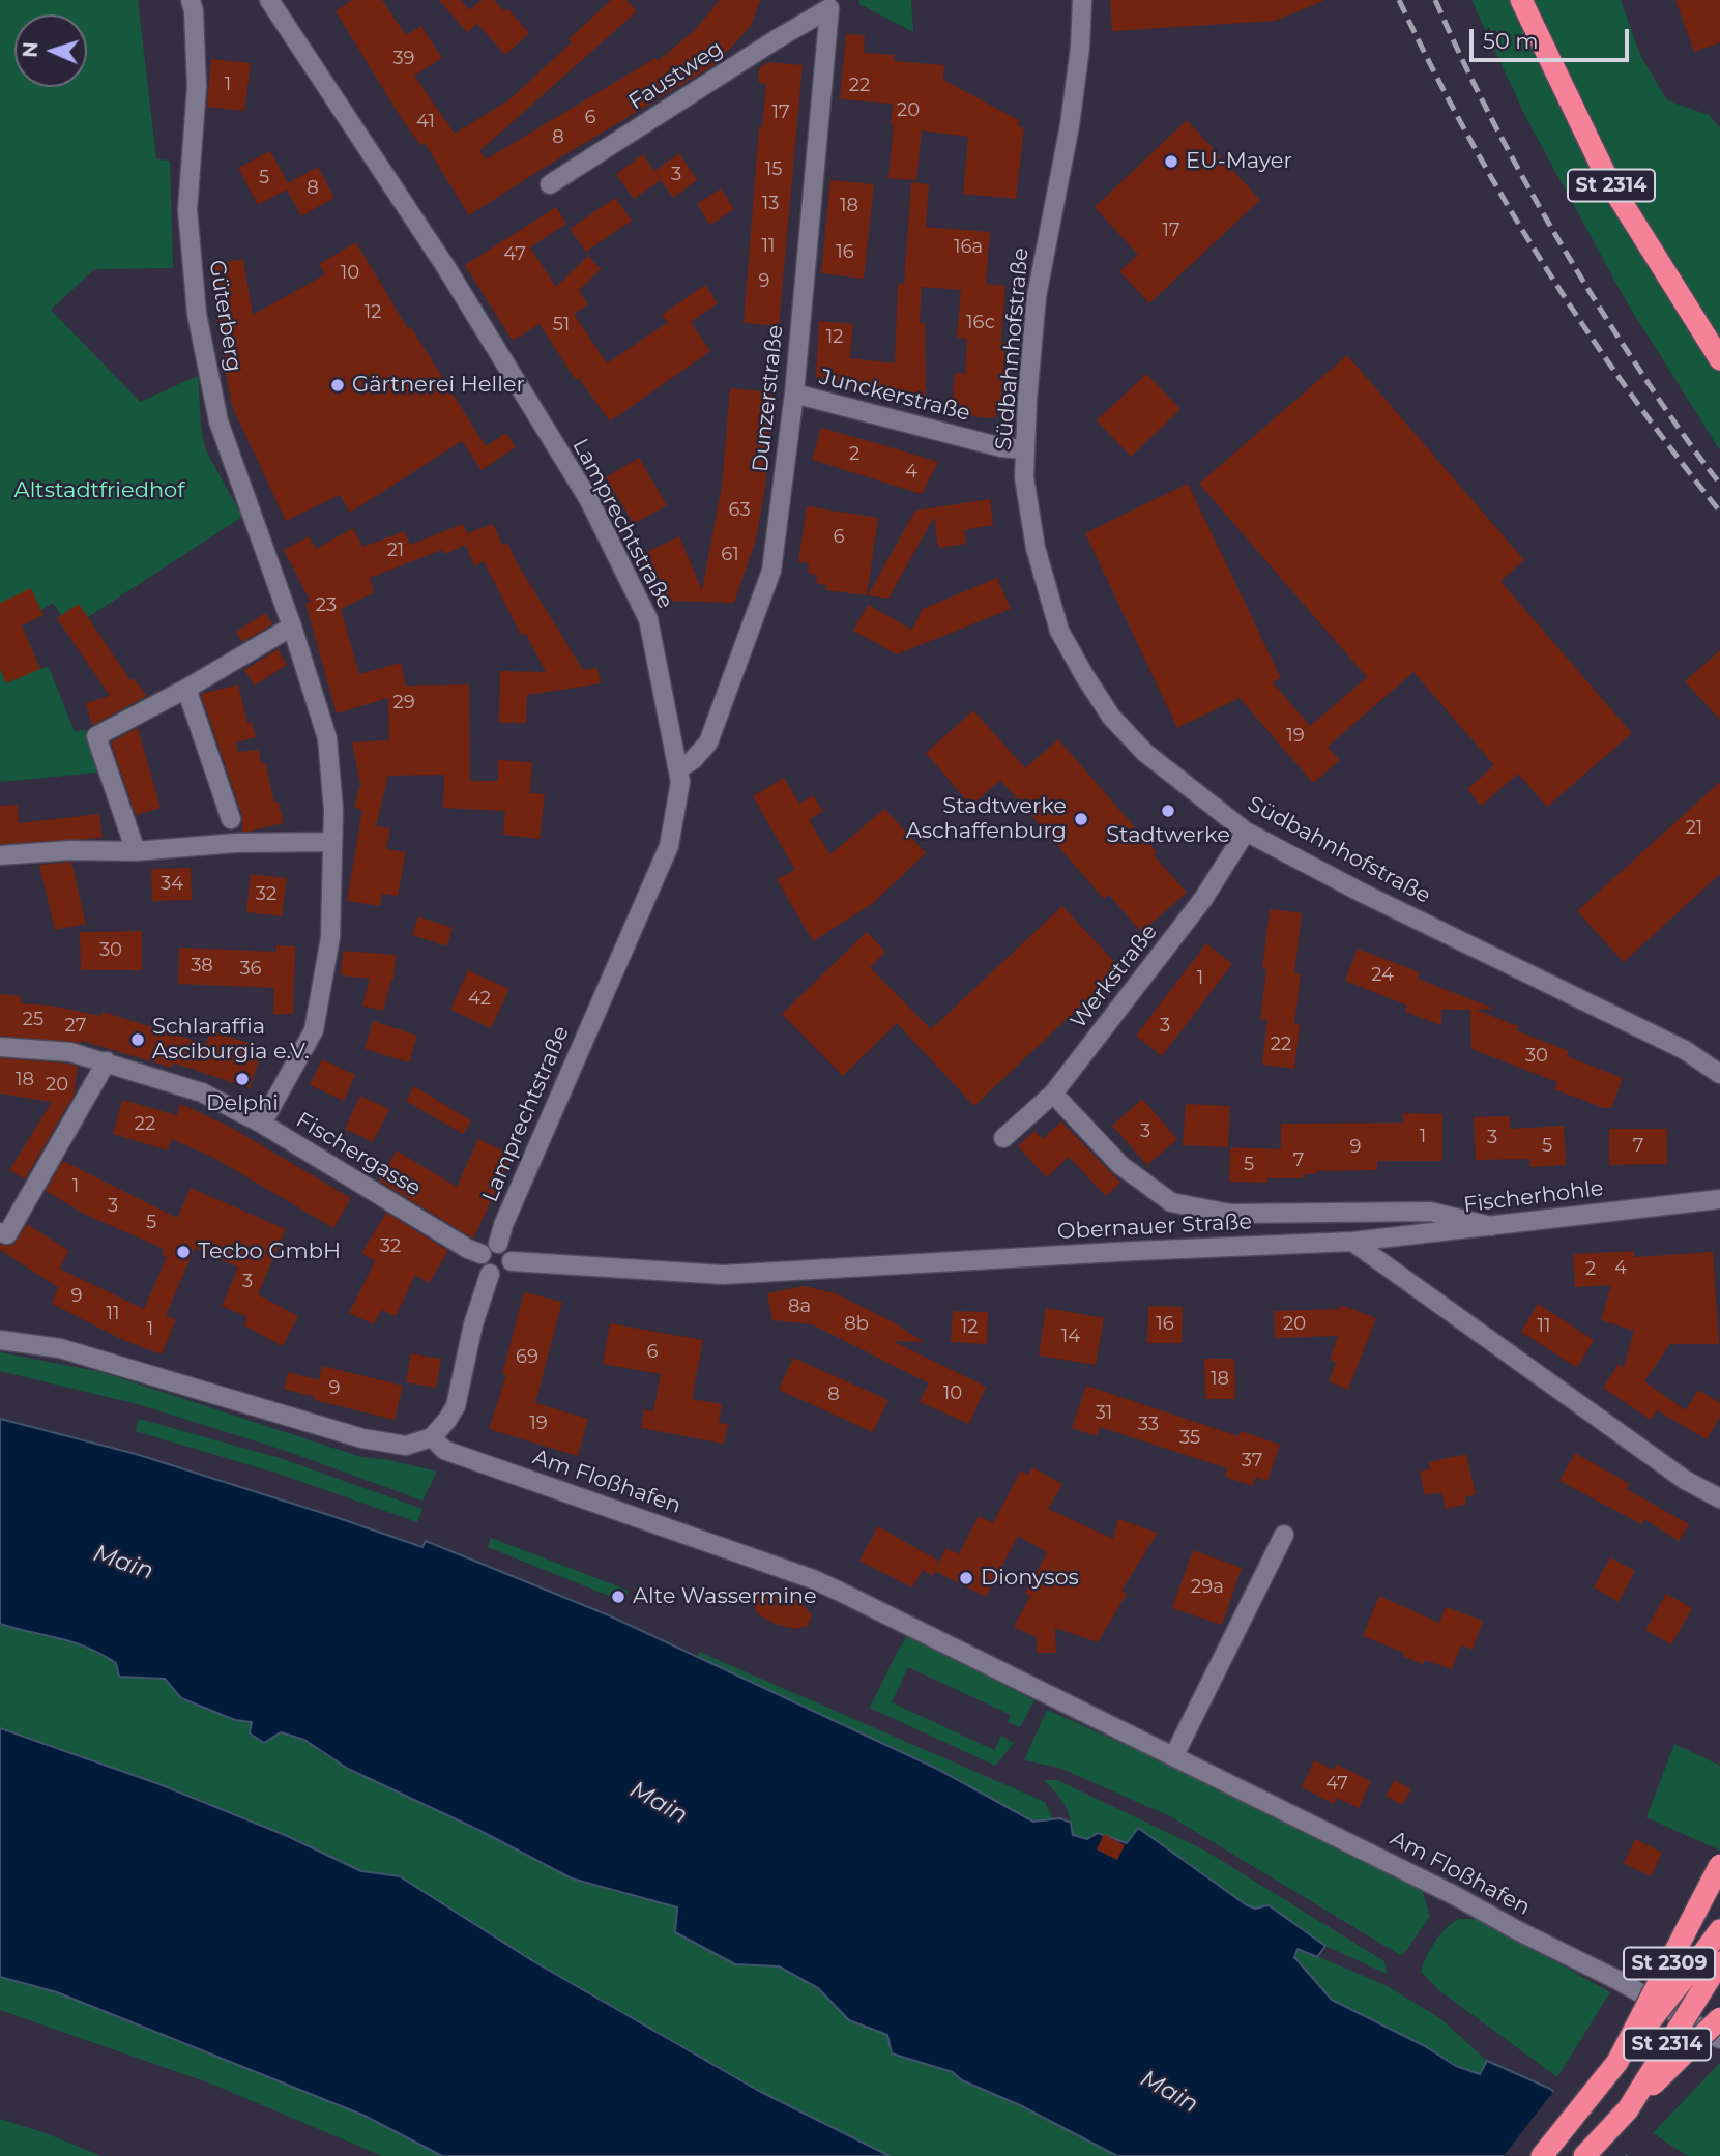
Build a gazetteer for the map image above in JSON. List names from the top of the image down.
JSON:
{
  "streets": {
    "highway": ["St 2314", "St 2309"],
    "street": [
      "Faustweg",
      "Güterberg",
      "Südbahnhofstraße",
      "Junckerstraße",
      "Dunzerstraße",
      "Lamprechtstraße",
      "Werkstraße",
      "Fischergasse",
      "Fischerhohle",
      "Obernauer Straße",
      "Am Floßhafen"
    ]
  },
  "crossings": [
    ["Faustweg", "Dunzerstraße"],
    ["St 2314", "St 2309"],
    ["Güterberg", "Fischergasse"],
    ["Südbahnhofstraße", "Junckerstraße"],
    ["Südbahnhofstraße", "Werkstraße"],
    ["Junckerstraße", "Dunzerstraße"],
    ["Dunzerstraße", "Lamprechtstraße"],
    ["Lamprechtstraße", "Fischergasse"],
    ["Lamprechtstraße", "Obernauer Straße"],
    ["Werkstraße", "Obernauer Straße"],
    ["Fischergasse", "Obernauer Straße"],
    ["Fischerhohle", "Obernauer Straße"]
  ],
  "water": ["Main"],
  "parks": ["Altstadtfriedhof"],
  "places": [
    "EU-Mayer",
    "Gärtnerei Heller",
    "Stadtwerke",
    "Stadtwerke Aschaffenburg",
    "Schlaraffia Asciburgia e.V.",
    "Delphi",
    "Tecbo GmbH",
    "Dionysos",
    "Alte Wassermine"
  ],
  "house_numbers": [
    "39",
    "1",
    "22",
    "20",
    "17",
    "6",
    "41",
    "8",
    "15",
    "3",
    "5",
    "8",
    "13",
    "18",
    "17",
    "11",
    "16a",
    "16",
    "47",
    "10",
    "9",
    "12",
    "16c",
    "51",
    "12",
    "2",
    "4",
    "63",
    "6",
    "21",
    "61",
    "23",
    "29",
    "19",
    "21",
    "34",
    "32",
    "30",
    "38",
    "36",
    "24",
    "1",
    "42",
    "25",
    "27",
    "3",
    "22",
    "30",
    "18",
    "20",
    "22",
    "3",
    "1",
    "3",
    "5",
    "7",
    "9",
    "7",
    "5",
    "1",
    "3",
    "5",
    "32",
    "4",
    "2",
    "3",
    "9",
    "8a",
    "11",
    "8b",
    "16",
    "20",
    "11",
    "12",
    "1",
    "14",
    "6",
    "69",
    "18",
    "9",
    "10",
    "8",
    "31",
    "19",
    "33",
    "35",
    "37",
    "29a",
    "47"
  ],
  "scale_bar": "50 m",
  "north": "left"
}
